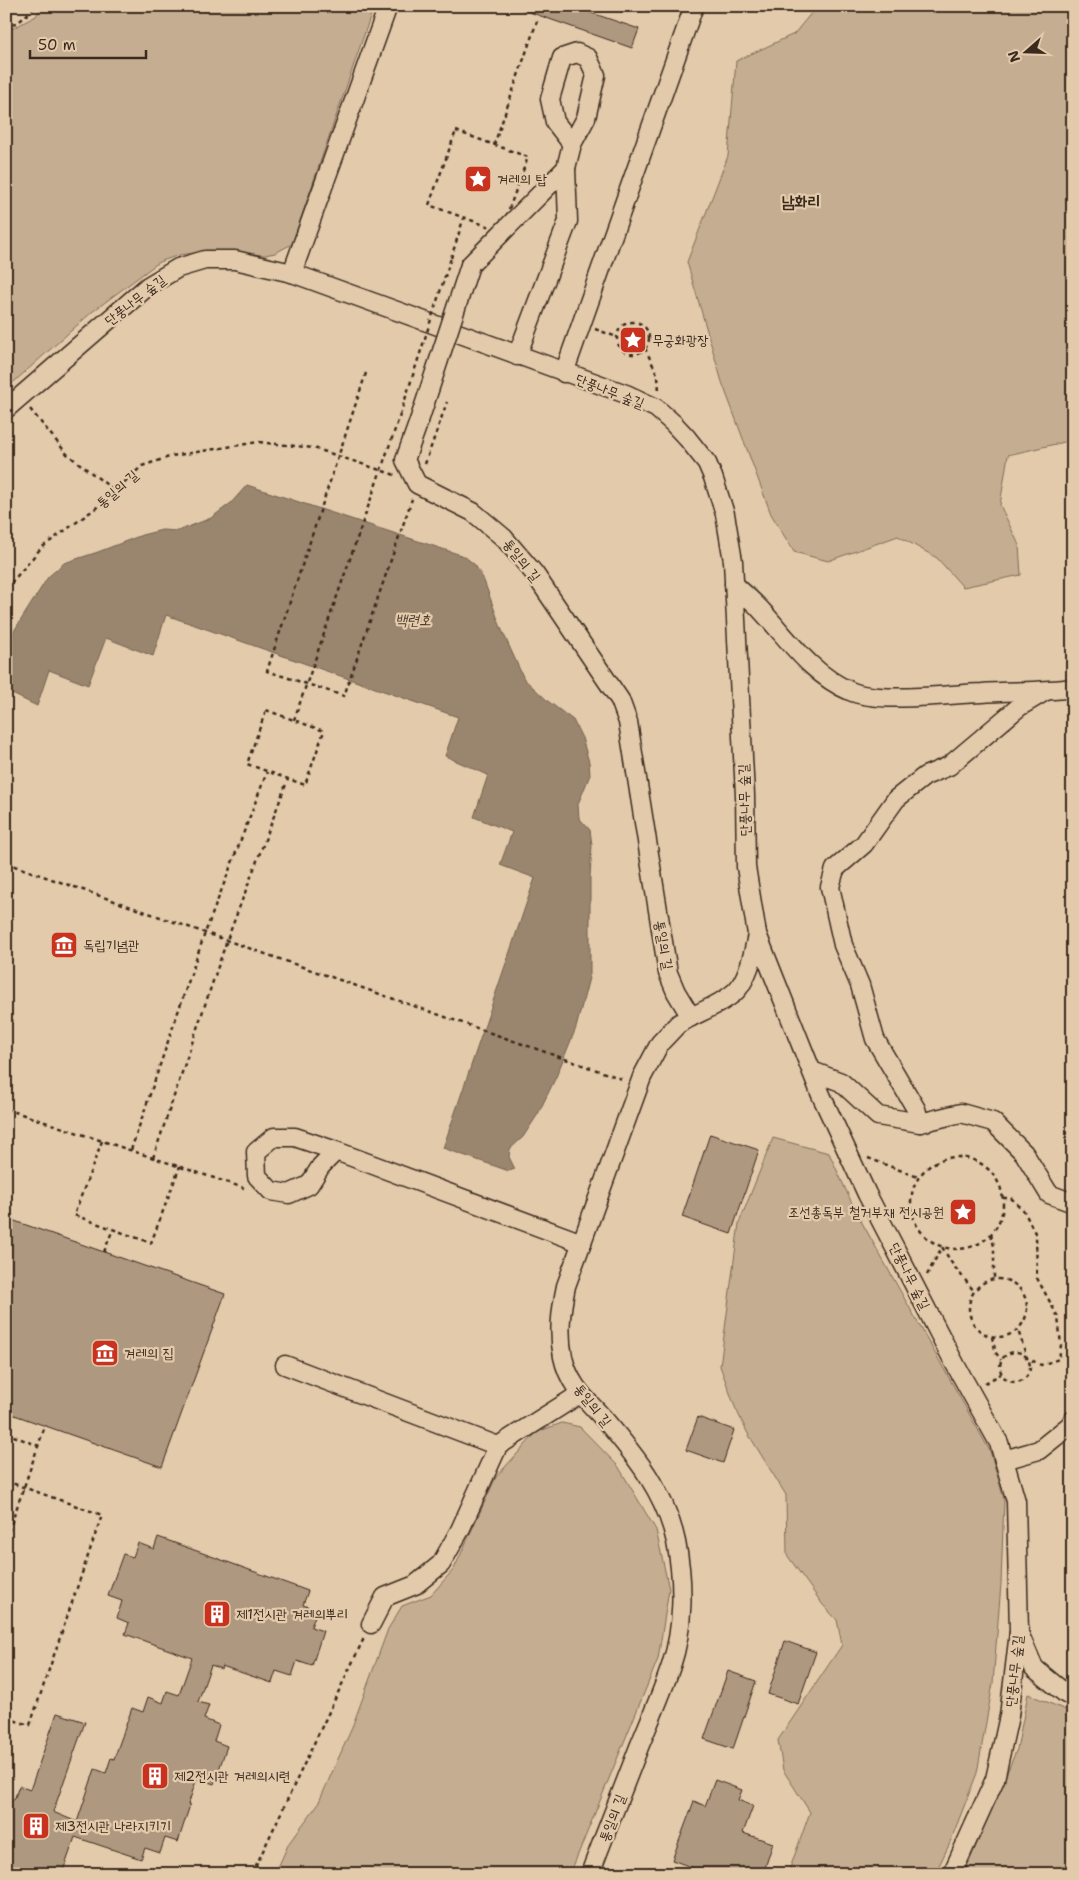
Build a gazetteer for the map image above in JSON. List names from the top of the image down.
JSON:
{
  "streets": {
    "street": ["단풍나무 숲길", "통일의 길"]
  },
  "districts": ["남화리"],
  "water": ["백련호"],
  "places": {
    "place": ["겨레의 탑", "무궁화광장", "조선총독부 철거부재 전시공원"],
    "museum": ["독립기념관", "겨레의 집"],
    "building": ["제1전시관 겨레의뿌리", "제2전시관 겨레의시련", "제3전시관 나라지키기"]
  },
  "scale_bar": "50 m",
  "north": "left"
}
